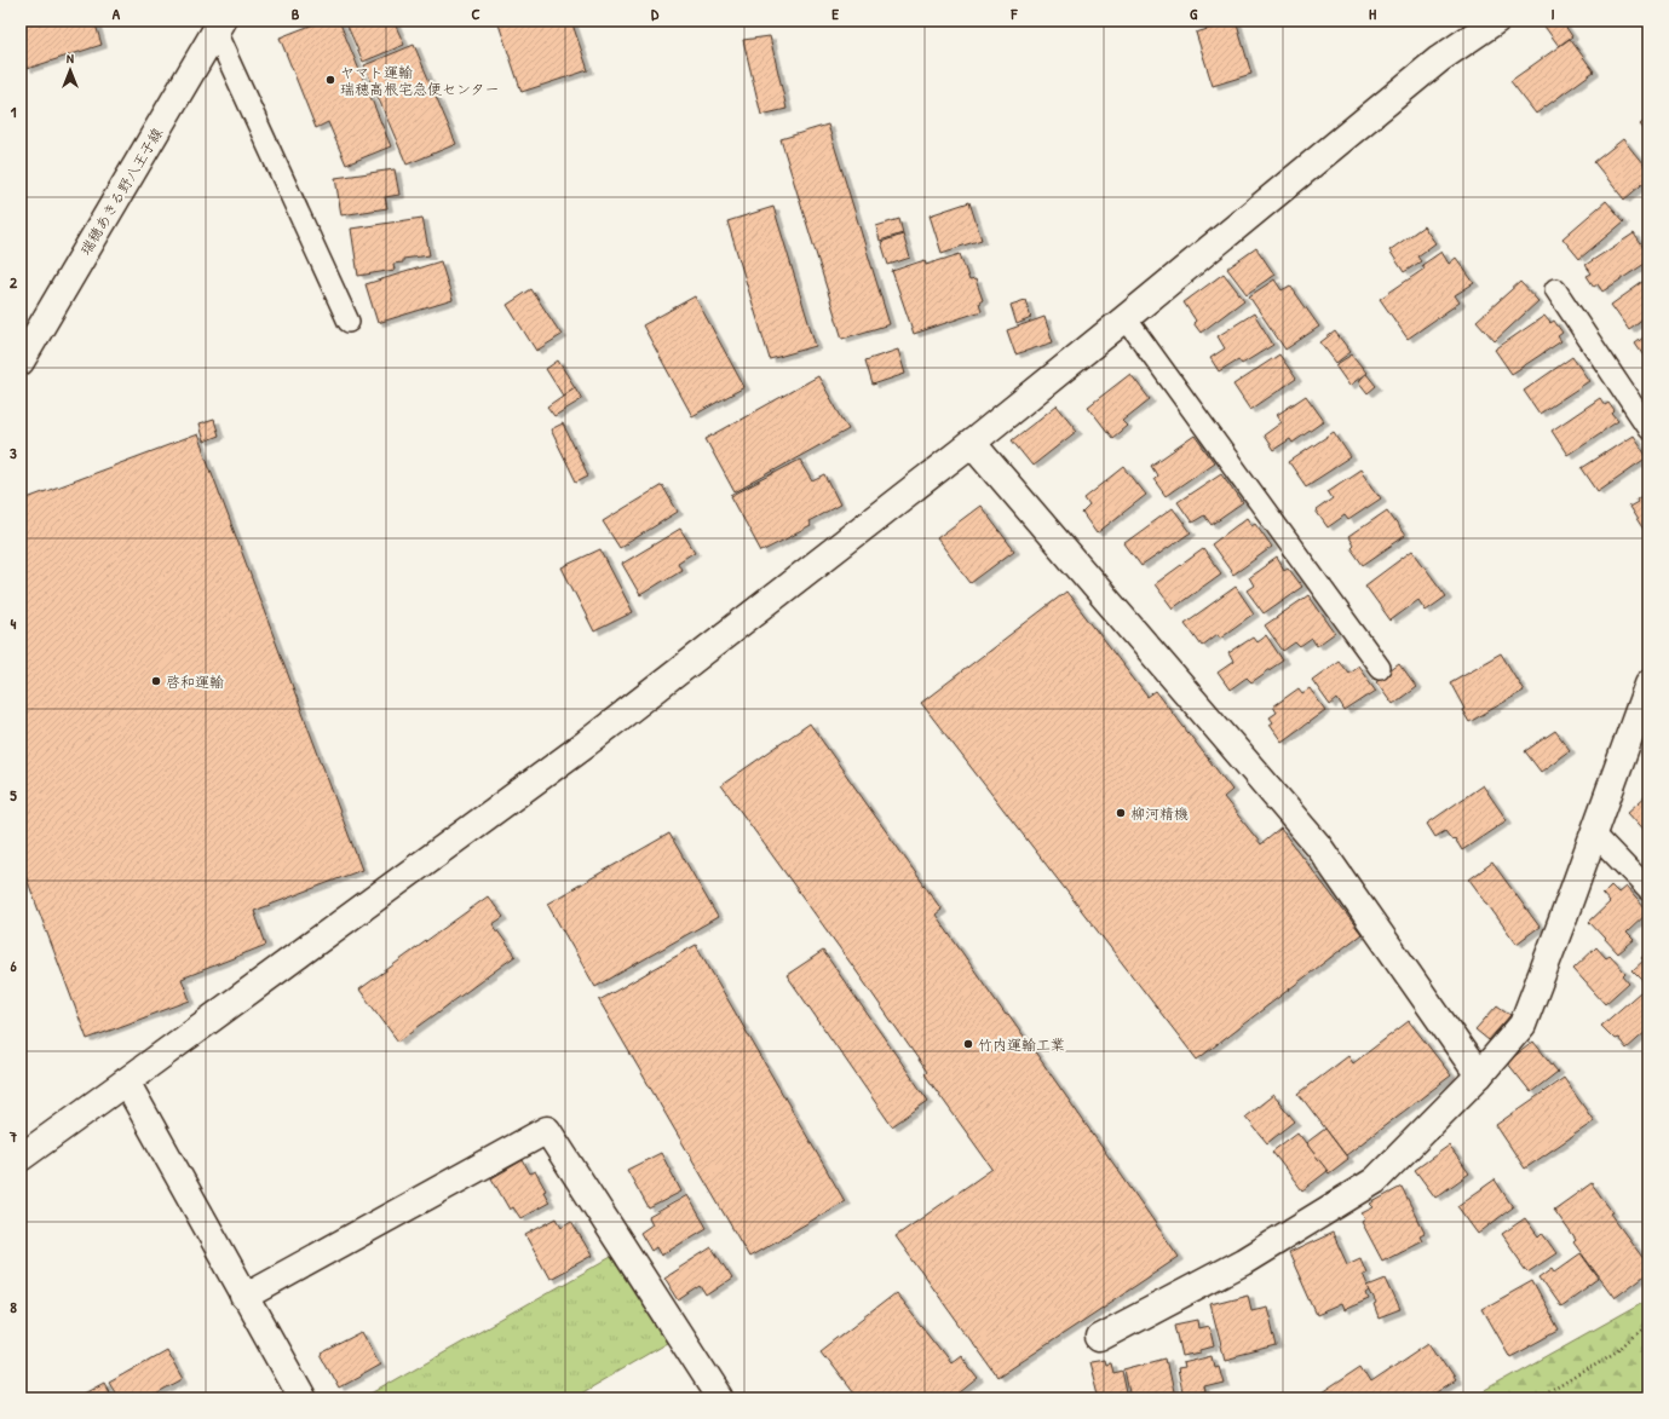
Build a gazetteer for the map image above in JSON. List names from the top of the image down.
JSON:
{
  "streets": {
    "street": ["瑞穂あきる野八王子線"]
  },
  "places": [
    "ヤマト運輸 瑞穂高根宅急便センター",
    "啓和運輸",
    "柳河精機",
    "竹内運輸工業"
  ],
  "north": "top",
  "grid": {
    "columns": [
      "A",
      "B",
      "C",
      "D",
      "E",
      "F",
      "G",
      "H",
      "I"
    ],
    "rows": [
      "1",
      "2",
      "3",
      "4",
      "5",
      "6",
      "7",
      "8"
    ]
  }
}
